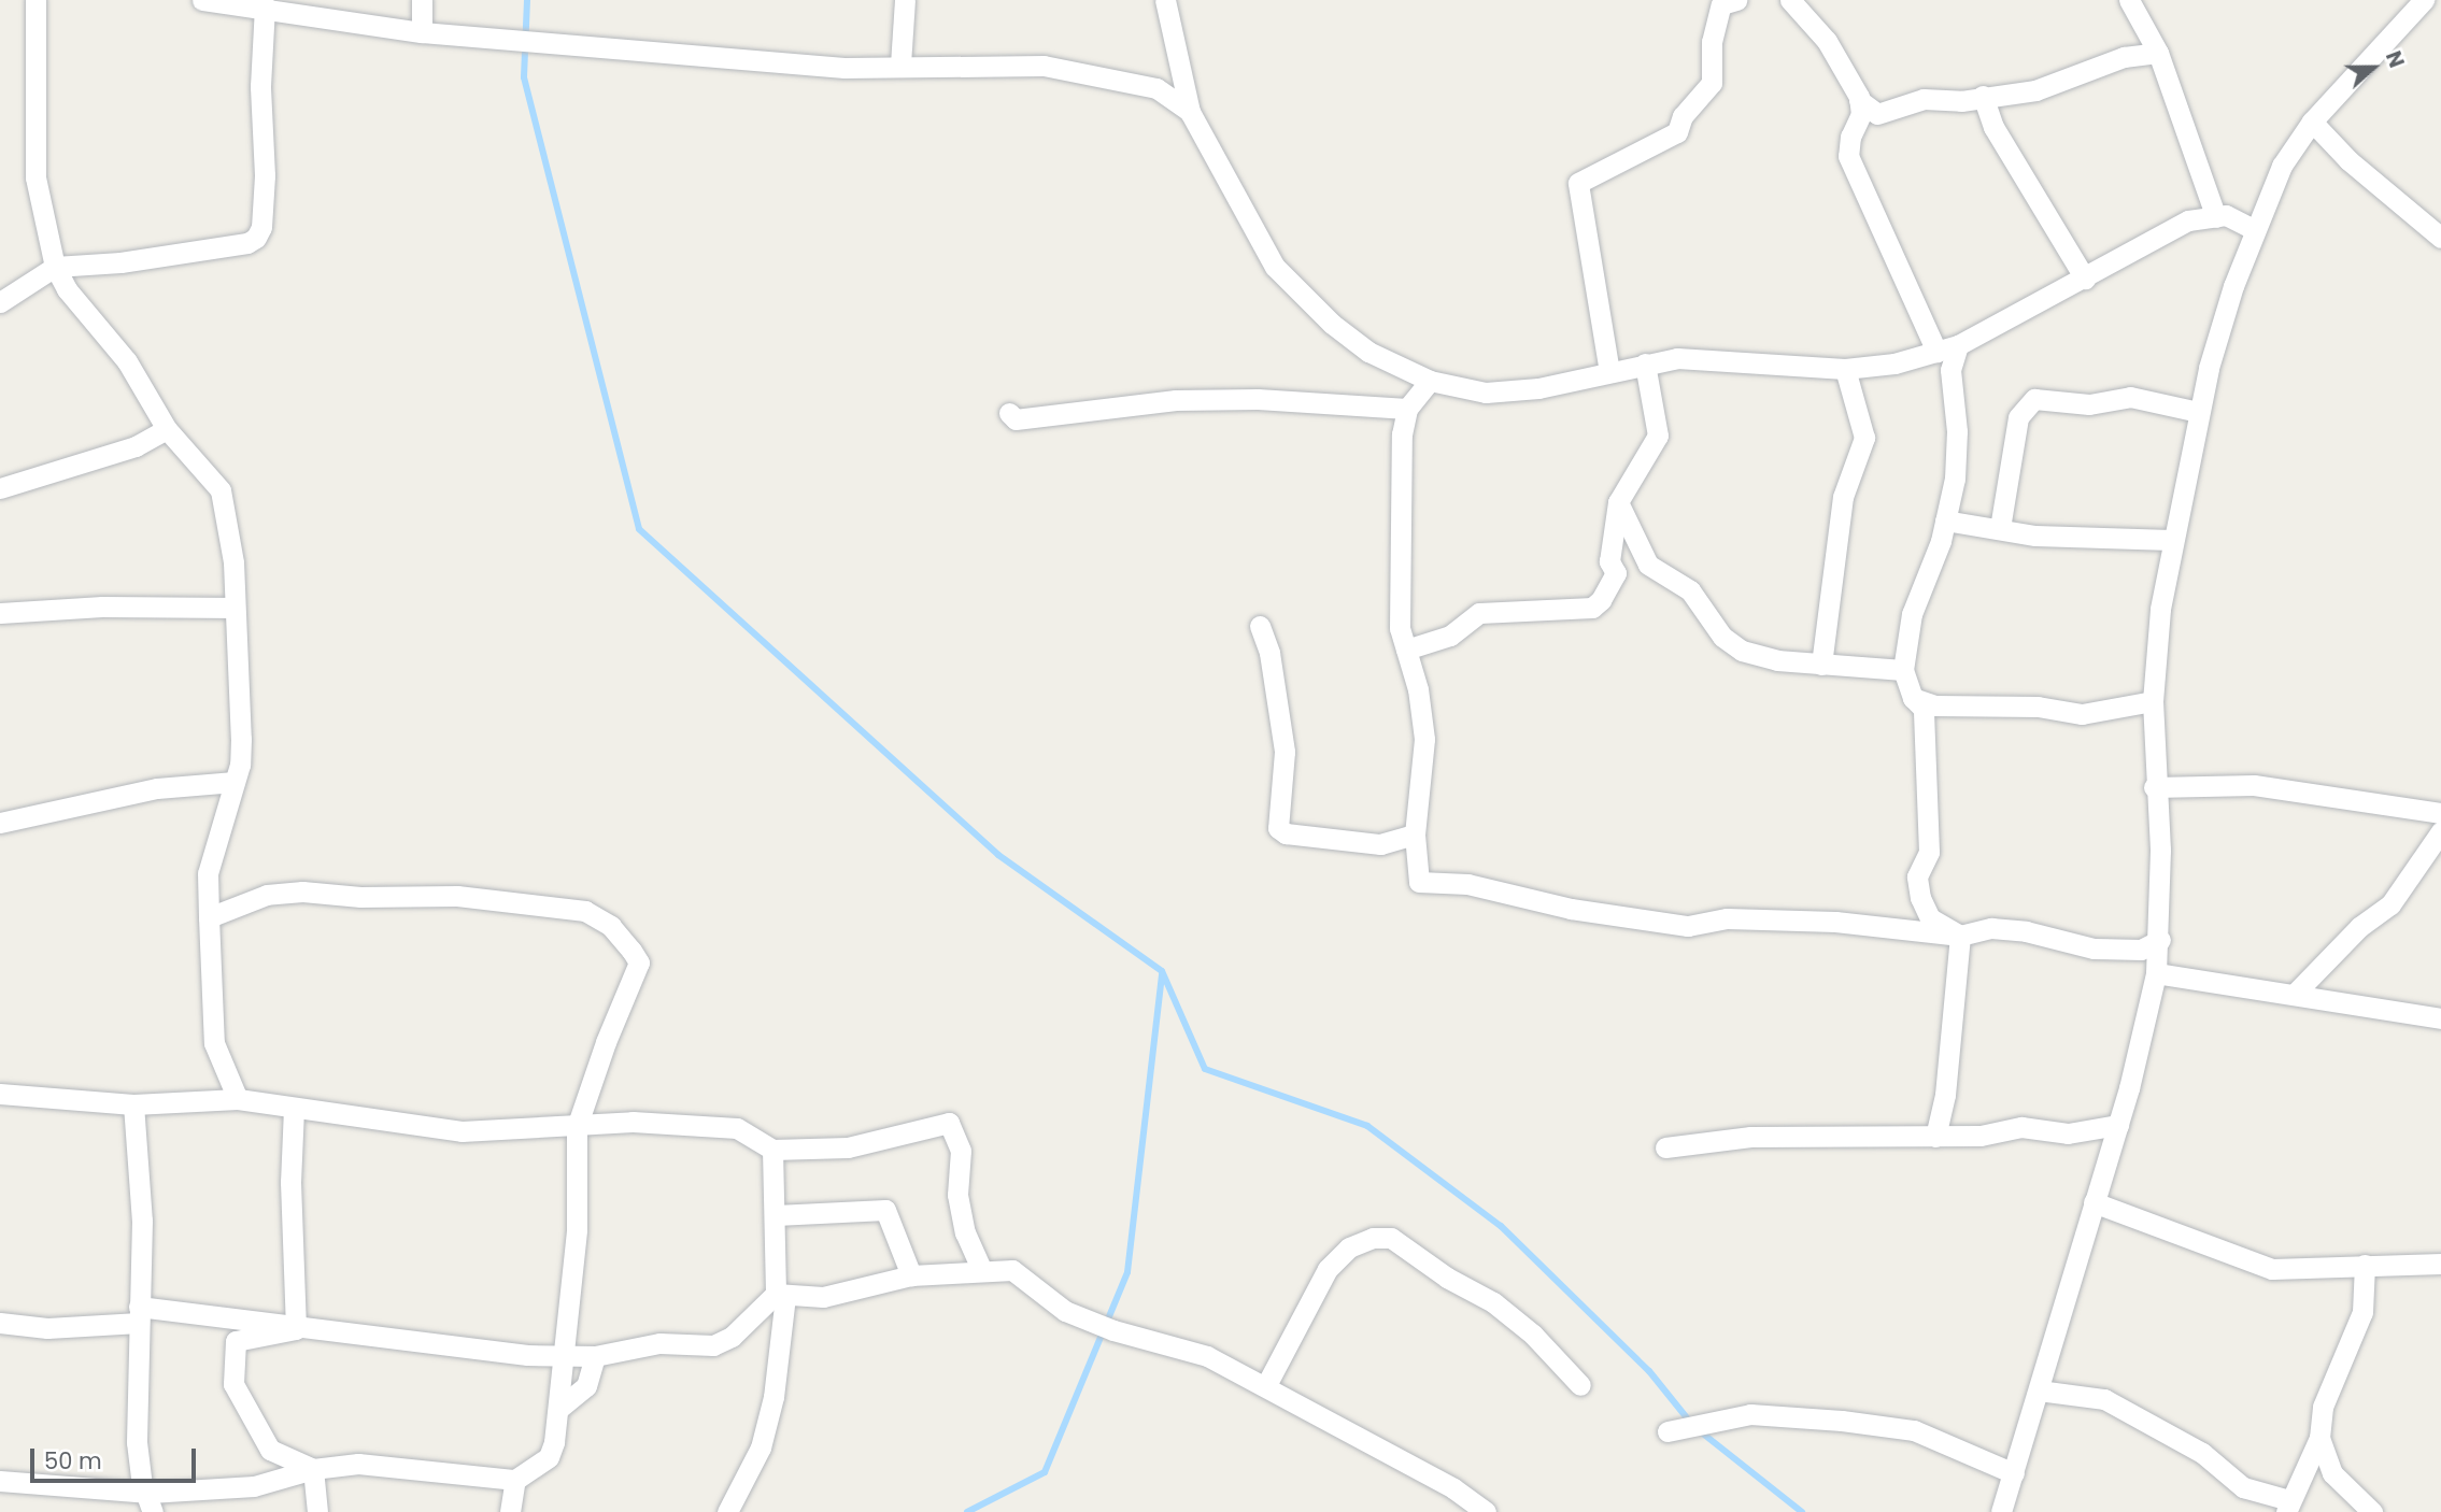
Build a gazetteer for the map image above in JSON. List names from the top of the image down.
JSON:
{
  "scale_bar": "50 m",
  "north": "right"
}
